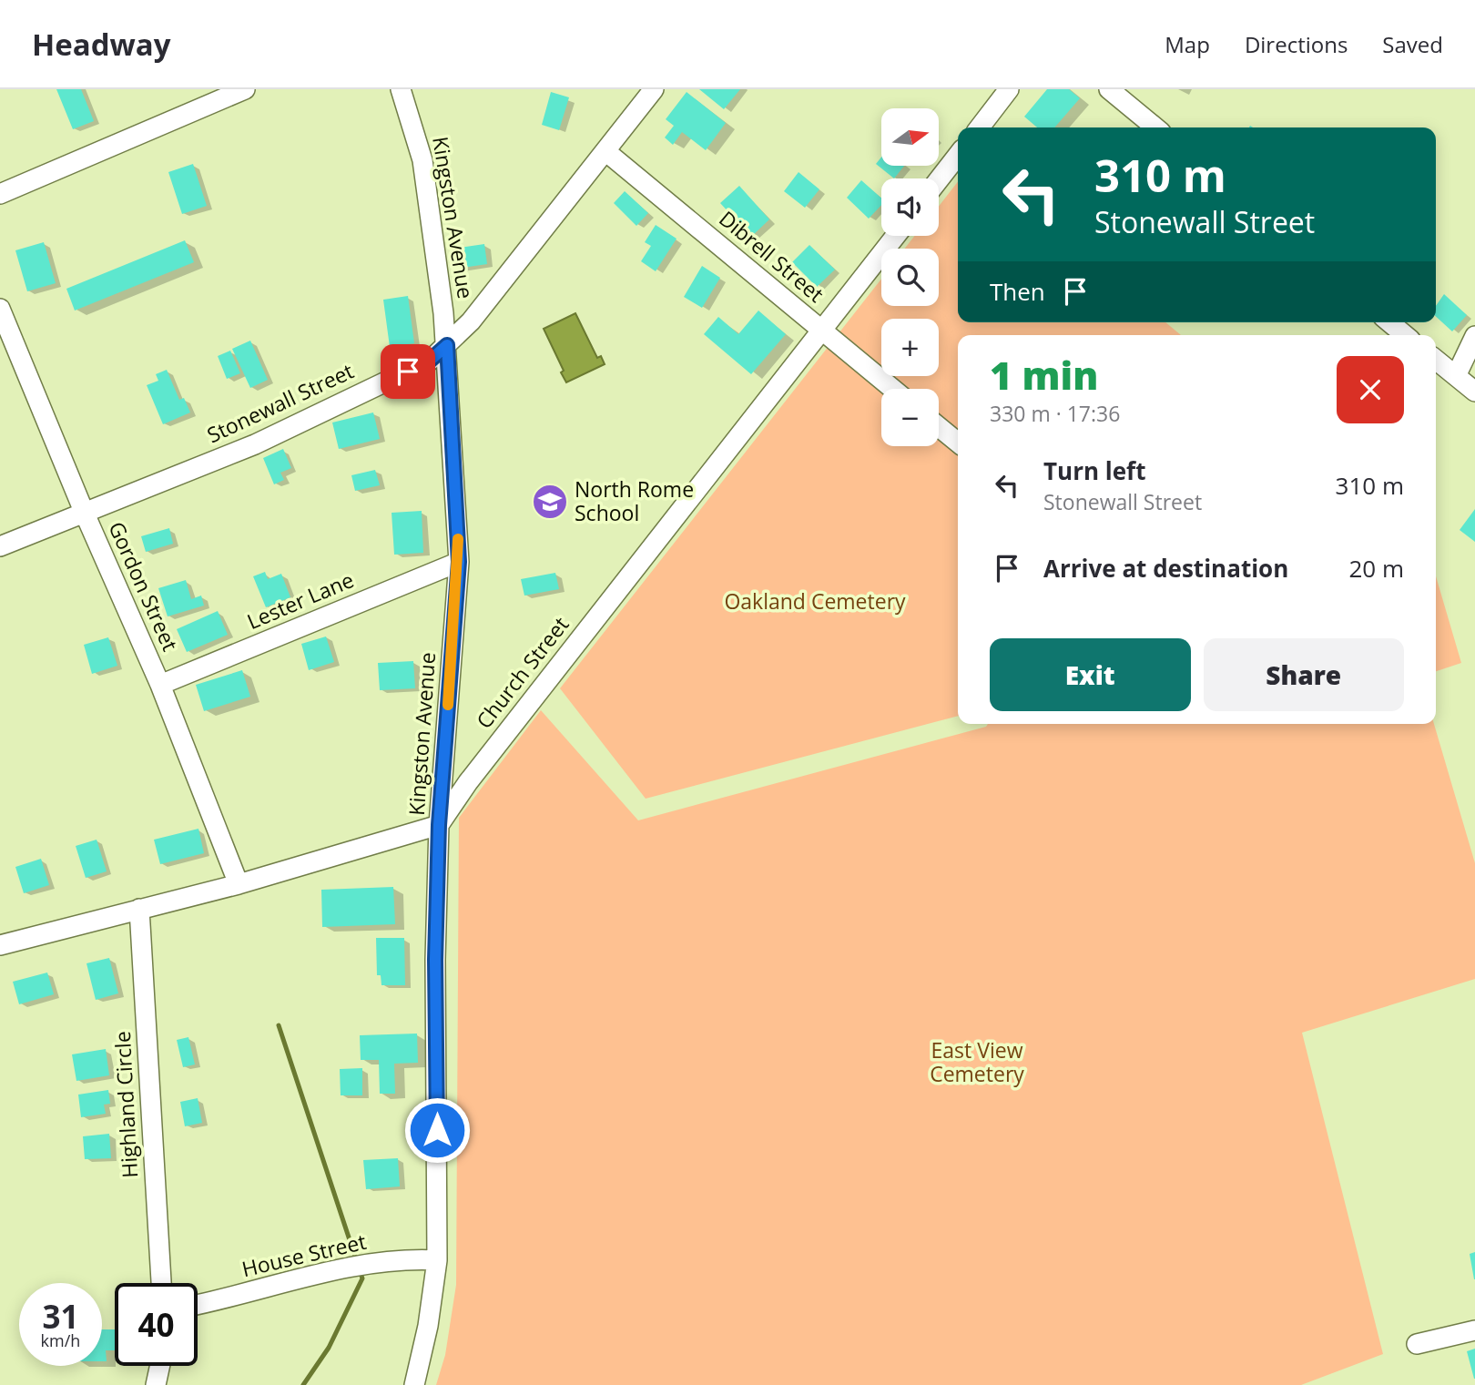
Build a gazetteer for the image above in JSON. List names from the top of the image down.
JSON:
{
  "streets": {
    "street": [
      "Kingston Avenue",
      "Dibrell Street",
      "Stonewall Street",
      "Gordon Street",
      "Lester Lane",
      "Church Street",
      "Highland Circle",
      "House Street"
    ]
  },
  "crossings": [
    ["Kingston Avenue", "Stonewall Street"],
    ["Kingston Avenue", "Lester Lane"],
    ["Kingston Avenue", "Church Street"],
    ["Kingston Avenue", "House Street"],
    ["Dibrell Street", "Stonewall Street"],
    ["Dibrell Street", "Church Street"],
    ["Stonewall Street", "Gordon Street"],
    ["Gordon Street", "Lester Lane"]
  ],
  "parks": ["Oakland Cemetery", "East View Cemetery"],
  "places": {
    "school or university": ["North Rome School"]
  },
  "north": "right",
  "page": {
    "header": "Headway",
    "nav": ["Map", "Directions", "Saved"],
    "map_buttons": ["+", "−"],
    "turn": ["310 m", "Stonewall Street"],
    "then": "Then",
    "heading": ["1 min", "330 m · 17:36"],
    "list": [
      {
        "name": "Turn left",
        "note": "Stonewall Street",
        "value": "310 m"
      },
      {
        "name": "Arrive at destination",
        "value": "20 m"
      }
    ],
    "buttons": ["Exit", "Share"],
    "speed": "31 km/h",
    "limit": "40"
  }
}
